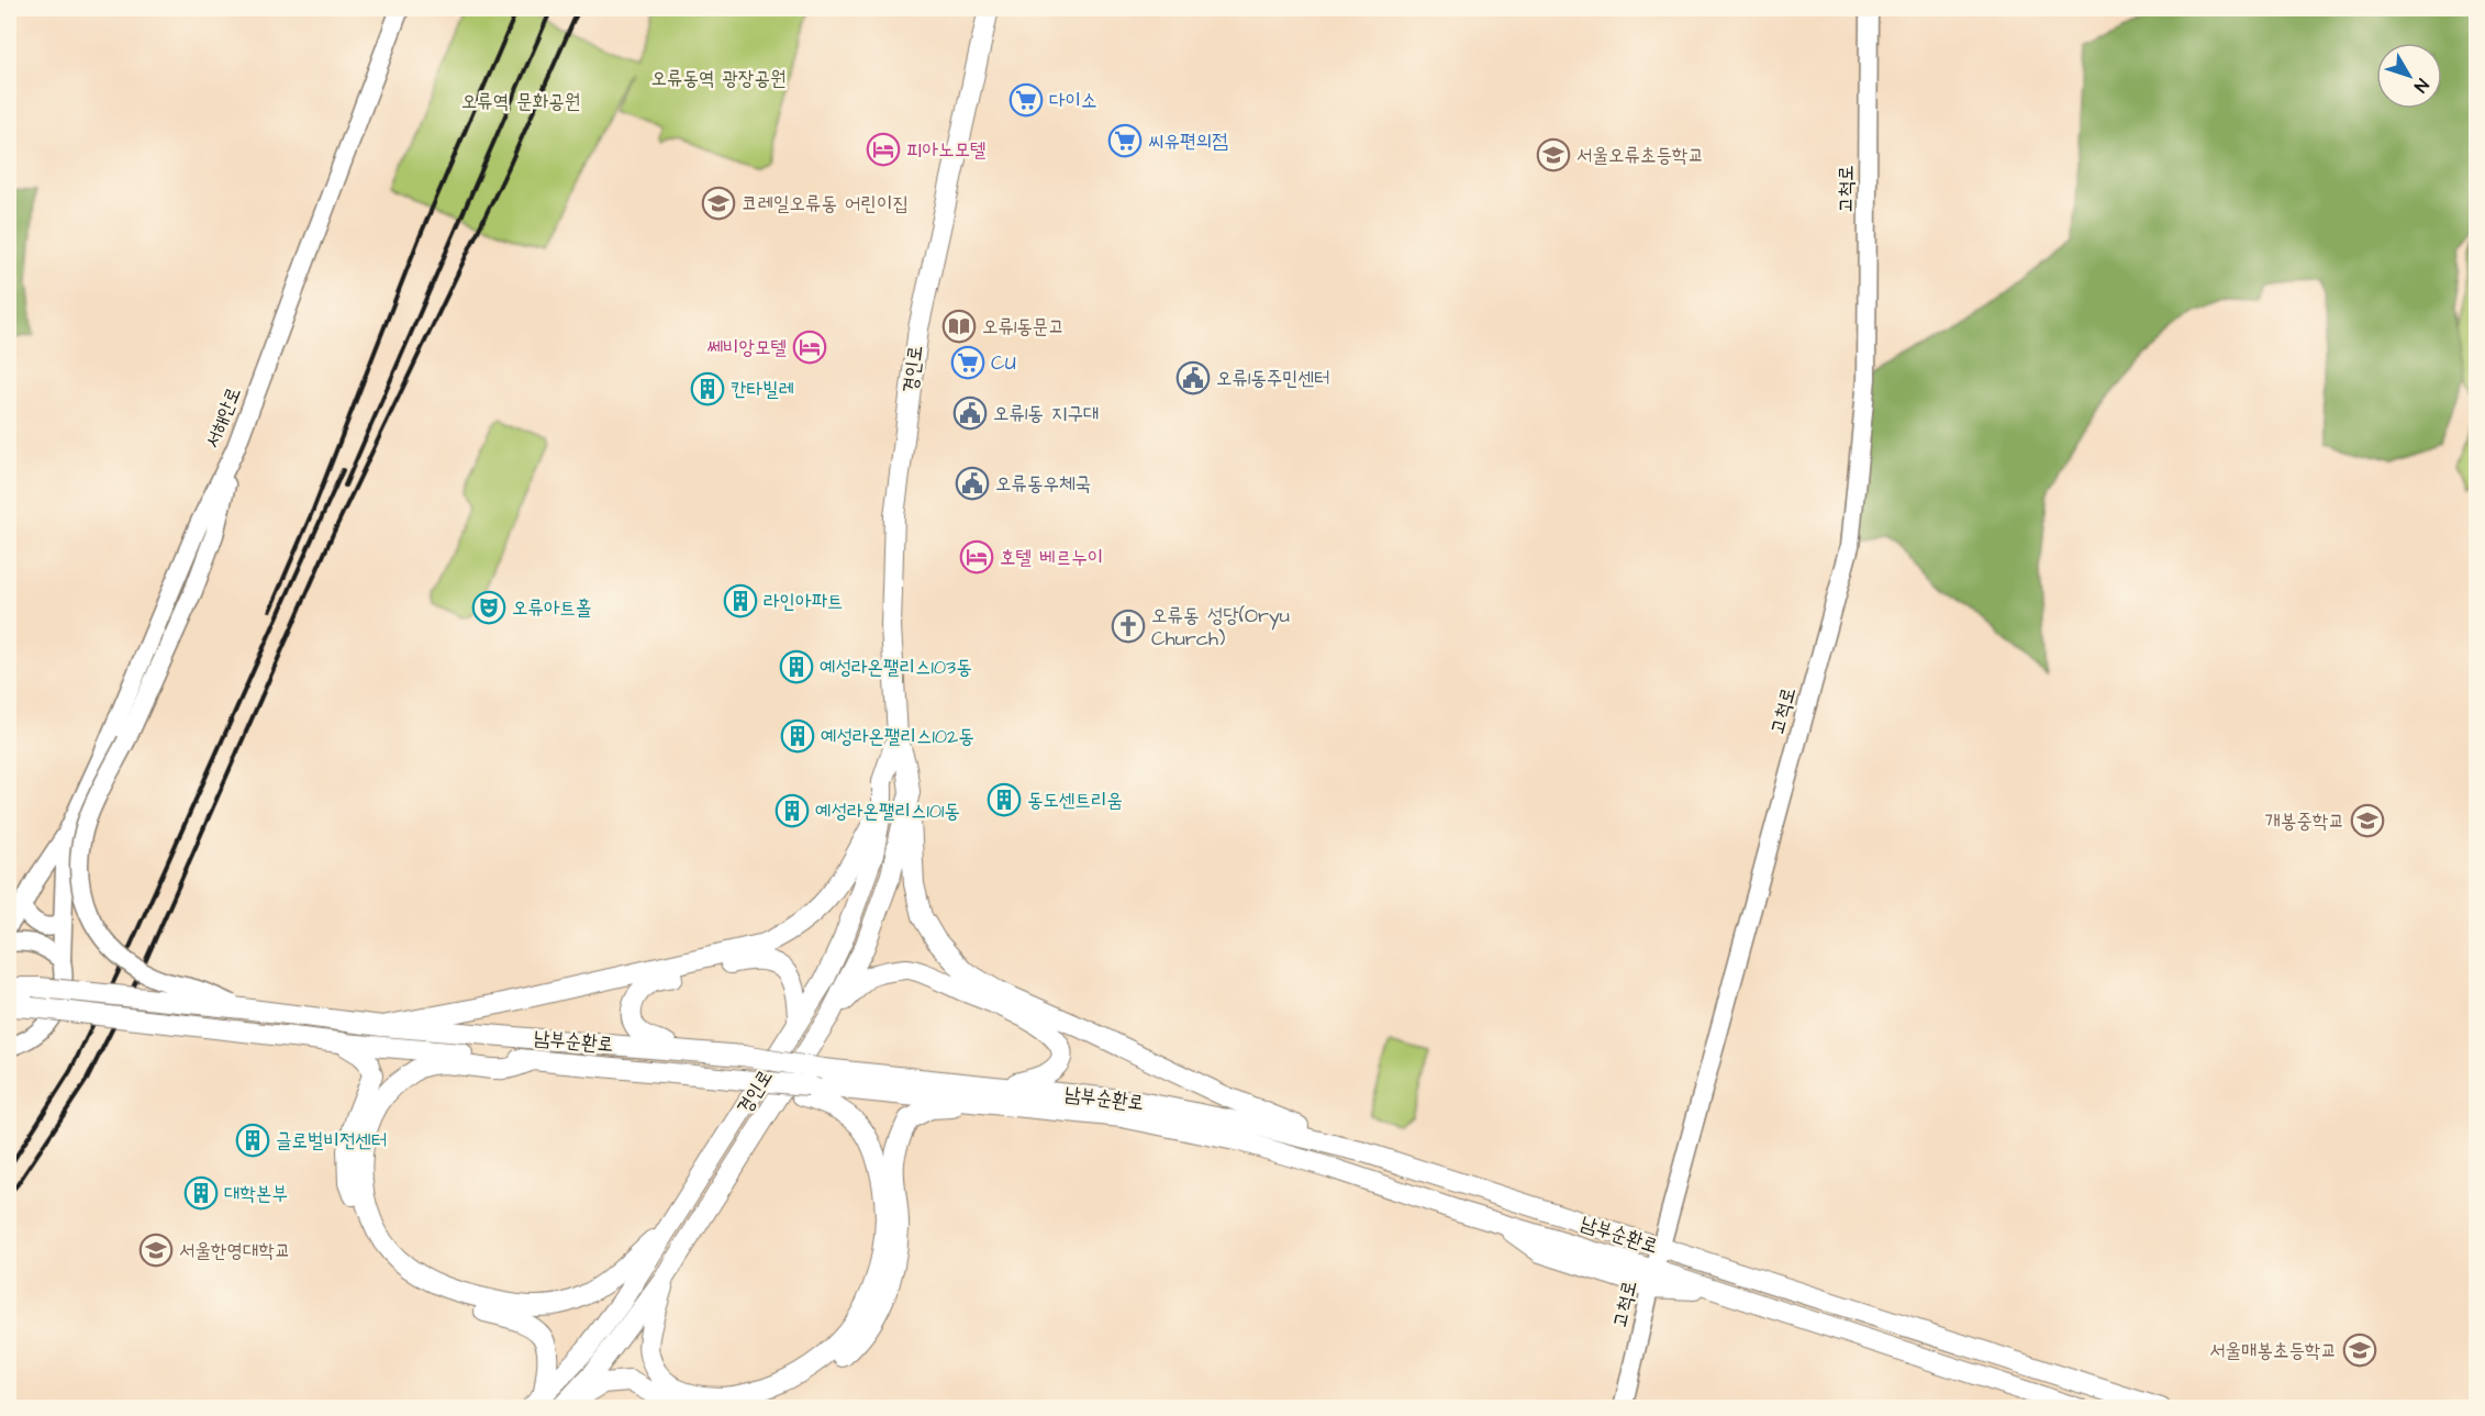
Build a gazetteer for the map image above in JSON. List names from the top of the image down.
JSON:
{
  "streets": {
    "main road": [
      "고척로",
      "경인로",
      "서해안로",
      "남부순환로"
    ]
  },
  "crossings": [
    ["고척로", "남부순환로"]
  ],
  "parks": ["오류동역 광장공원", "오류역 문화공원"],
  "places": {
    "supermarket": ["다이소", "씨유편의점", "CU"],
    "hotel": ["피아노모텔", "쎄비앙모텔", "호텔 베르누이"],
    "school or university": [
      "서울오류초등학교",
      "코레일오류동 어린이집",
      "개봉중학교",
      "서울한영대학교",
      "서울매봉초등학교"
    ],
    "library": ["오류1동문고"],
    "public building": ["오류1동주민센터", "오류1동 지구대", "오류동우체국"],
    "building": [
      "칸타빌레",
      "라인아파트",
      "예성라온팰리스103동",
      "예성라온팰리스102동",
      "동도센트리움",
      "예성라온팰리스101동",
      "글로벌비전센터",
      "대학본부"
    ],
    "theatre": ["오류아트홀"],
    "church": ["오류동 성당(Oryu Church)"]
  },
  "north": "bottom right"
}
